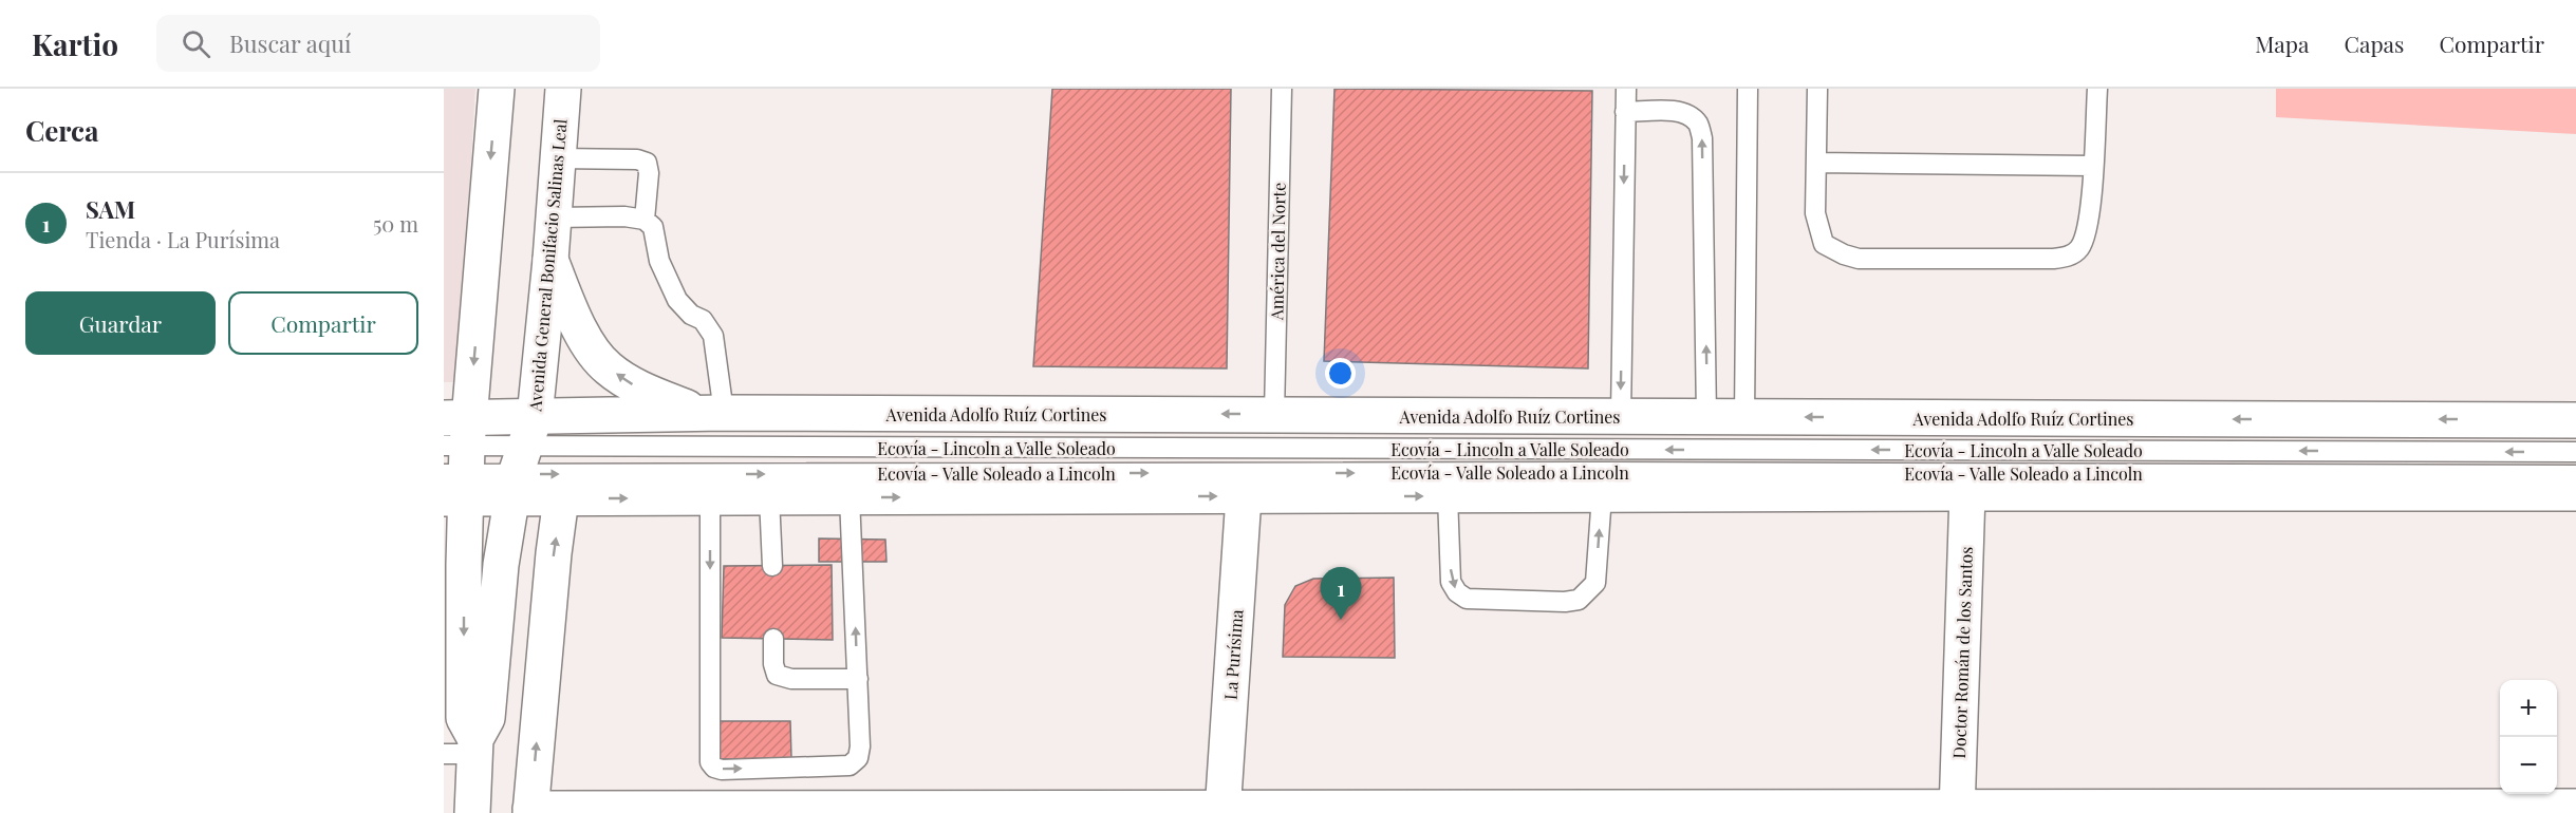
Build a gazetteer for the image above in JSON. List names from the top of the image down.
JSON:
{
  "streets": {
    "main road": [
      "Avenida General Bonifacio Salinas Leal",
      "Avenida Adolfo Ruíz Cortines",
      "Doctor Román de los Santos",
      "La Purísima"
    ],
    "lane": ["América del Norte", "Ecovía - Lincoln a Valle Soleado", "Ecovía - Valle Soleado a Lincoln"]
  },
  "crossings": [
    ["América del Norte", "Avenida Adolfo Ruíz Cortines"],
    ["Avenida General Bonifacio Salinas Leal", "Avenida Adolfo Ruíz Cortines"],
    ["Avenida General Bonifacio Salinas Leal", "Ecovía - Lincoln a Valle Soleado"],
    ["Avenida General Bonifacio Salinas Leal", "Ecovía - Valle Soleado a Lincoln"],
    ["Avenida Adolfo Ruíz Cortines", "Ecovía - Lincoln a Valle Soleado"],
    ["Avenida Adolfo Ruíz Cortines", "Ecovía - Valle Soleado a Lincoln"],
    ["Avenida Adolfo Ruíz Cortines", "Doctor Román de los Santos"],
    ["Avenida Adolfo Ruíz Cortines", "La Purísima"],
    ["Ecovía - Lincoln a Valle Soleado", "Ecovía - Valle Soleado a Lincoln"]
  ],
  "one_way": ["Ecovía - Lincoln a Valle Soleado", "Ecovía - Valle Soleado a Lincoln"],
  "page": {
    "header": "Kartio",
    "search": "Buscar aquí",
    "nav": ["Mapa", "Capas", "Compartir"],
    "heading": "Cerca",
    "list": [
      {
        "mark": "1",
        "name": "SAM",
        "note": "Tienda · La Purísima",
        "value": "50 m"
      }
    ],
    "buttons": ["Guardar", "Compartir"],
    "pins": "1",
    "map_buttons": ["+", "−"]
  }
}
